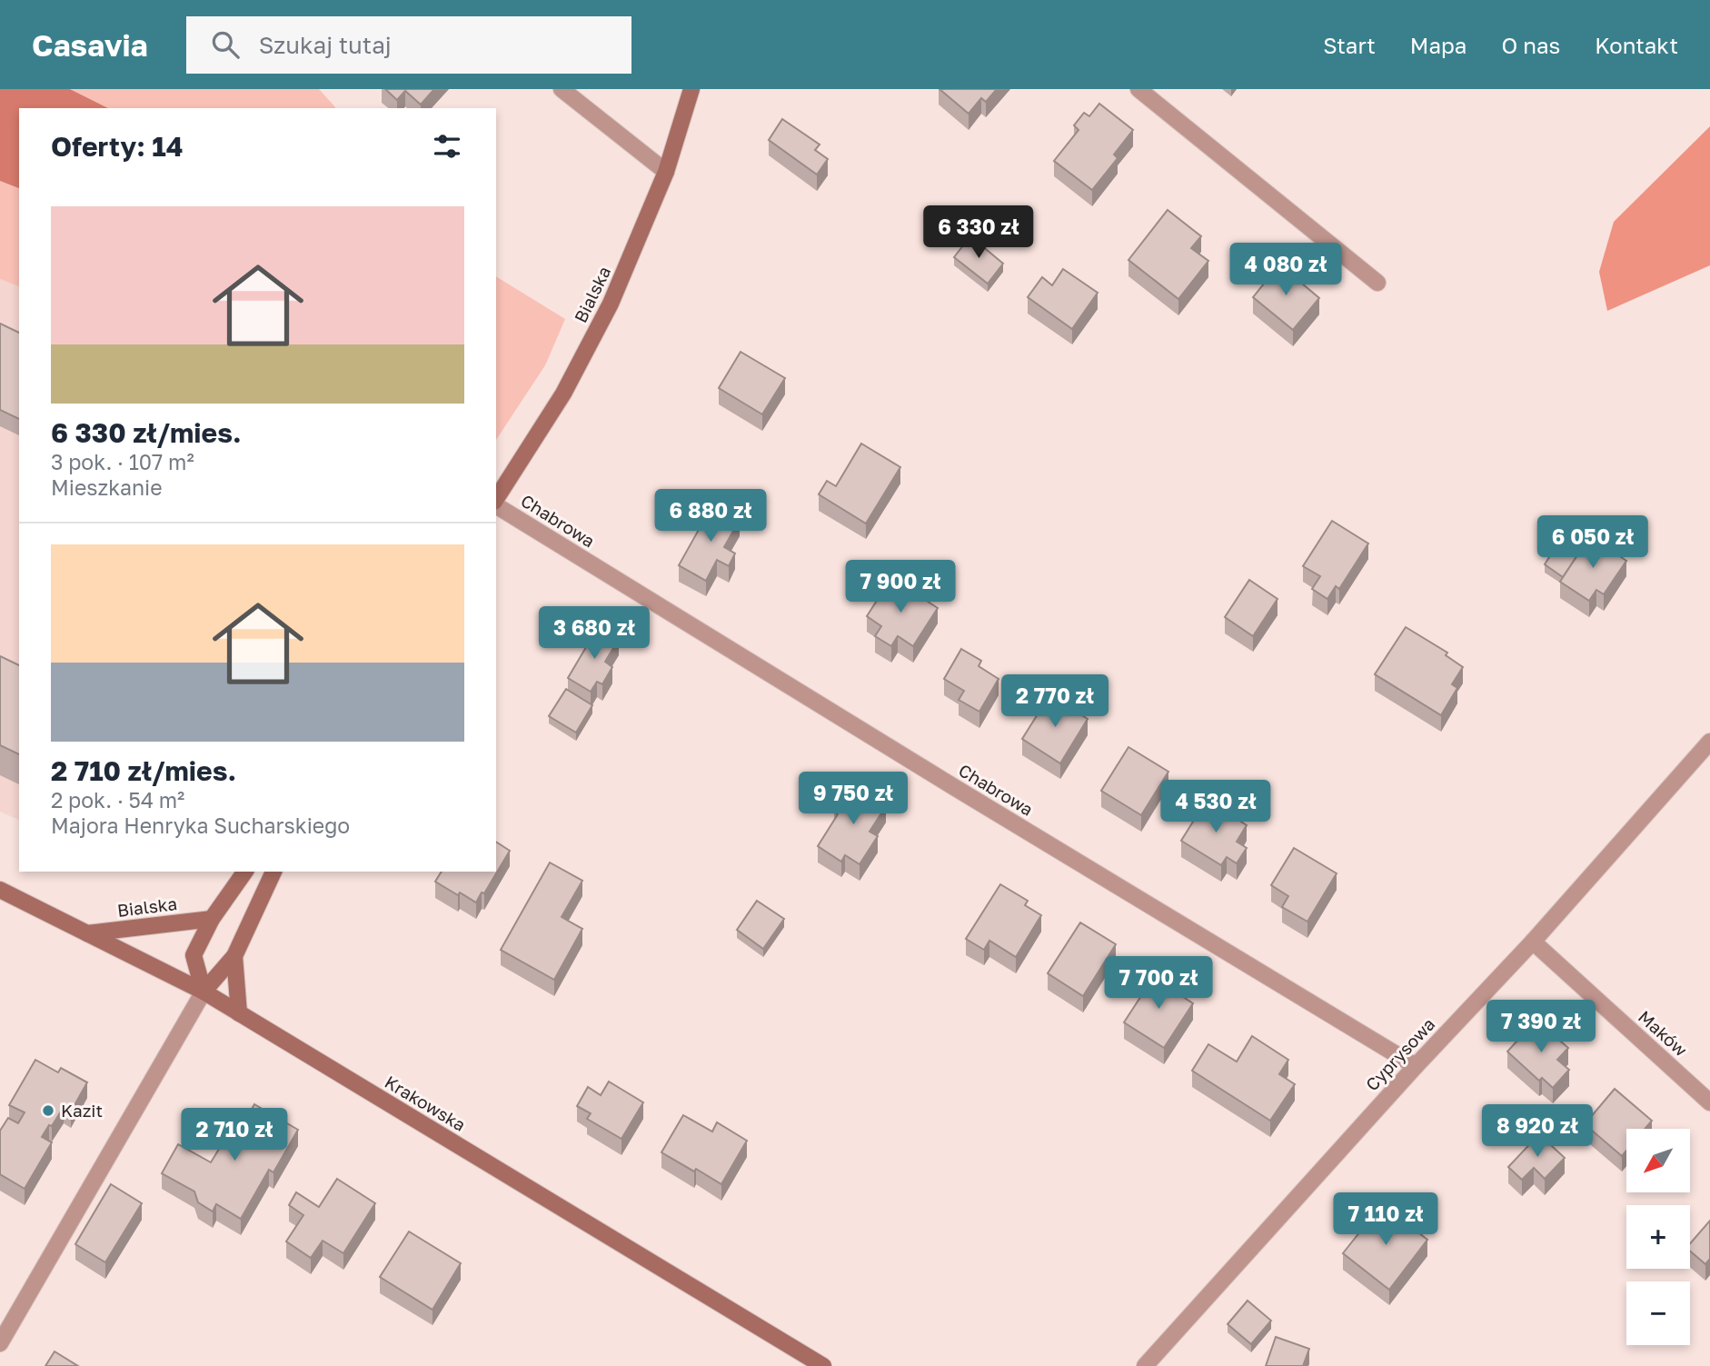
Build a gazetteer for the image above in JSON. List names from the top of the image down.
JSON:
{
  "streets": {
    "street": [
      "Bialska",
      "Chabrowa",
      "Maków",
      "Cyprysowa",
      "Krakowska"
    ]
  },
  "crossings": [
    ["Bialska", "Krakowska"],
    ["Chabrowa", "Cyprysowa"],
    ["Maków", "Cyprysowa"]
  ],
  "places": ["Kazit"],
  "north": "bottom left",
  "page": {
    "header": "Casavia",
    "search": "Szukaj tutaj",
    "nav": [
      "Start",
      "Mapa",
      "O nas",
      "Kontakt"
    ],
    "heading": "Oferty: 14",
    "list": [
      {
        "name": "6 330 zł/mies.",
        "note": "3 pok. · 107 m² · Mieszkanie"
      },
      {
        "name": "2 710 zł/mies.",
        "note": "2 pok. · 54 m² · Majora Henryka Sucharskiego"
      }
    ],
    "price": [
      "6 330 zł",
      "4 080 zł",
      "6 880 zł",
      "6 050 zł",
      "7 900 zł",
      "3 680 zł",
      "2 770 zł",
      "9 750 zł",
      "4 530 zł",
      "7 700 zł",
      "7 390 zł",
      "8 920 zł",
      "2 710 zł",
      "7 110 zł"
    ],
    "map_buttons": ["+", "−"]
  }
}
